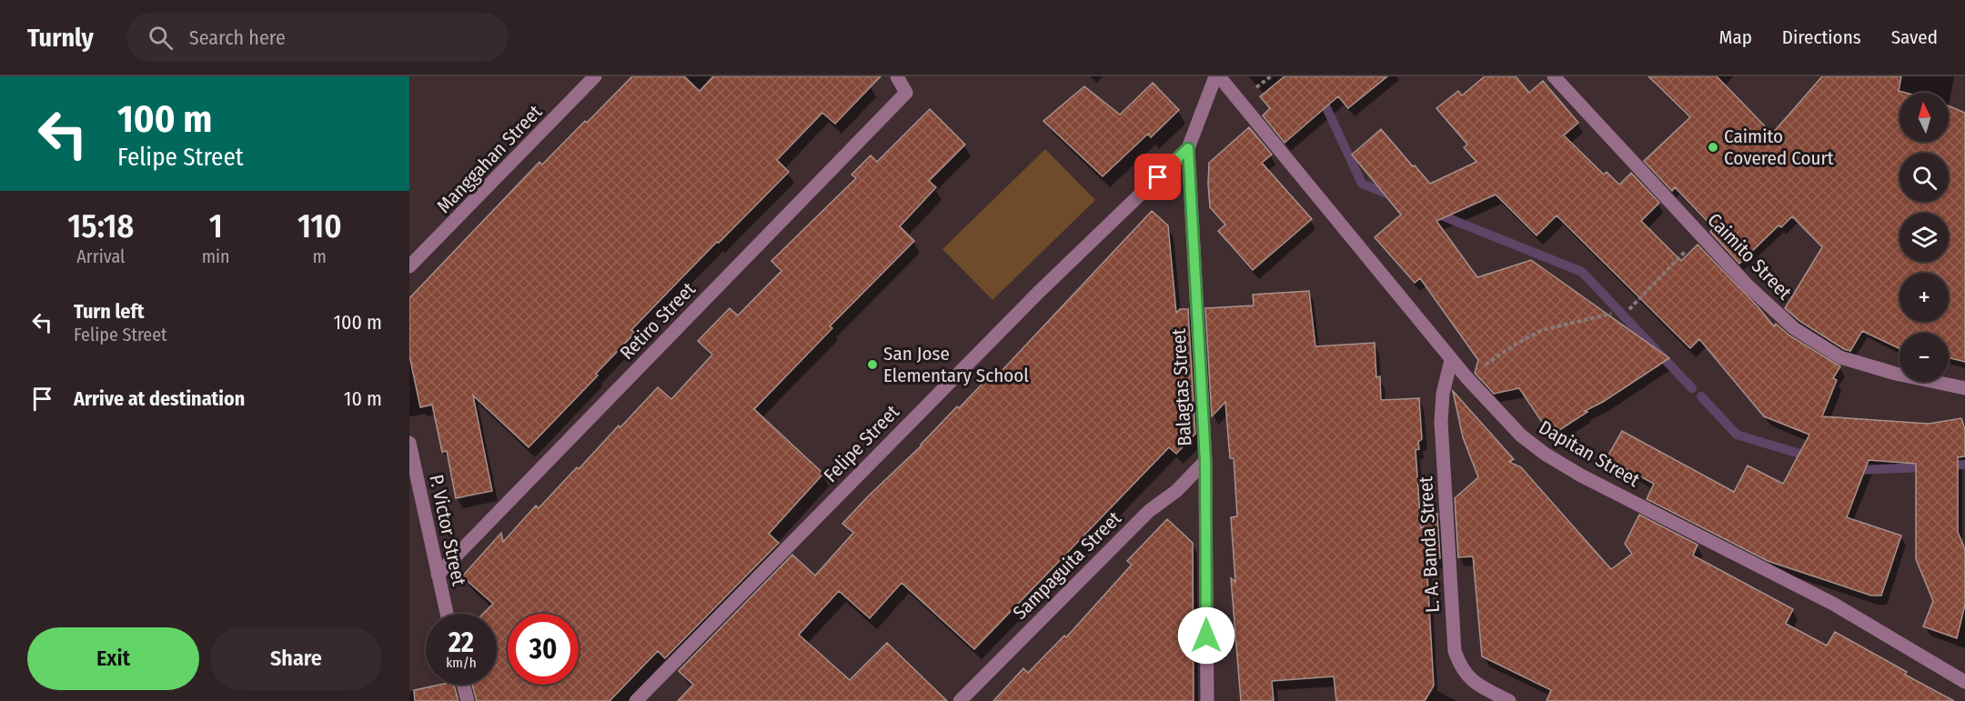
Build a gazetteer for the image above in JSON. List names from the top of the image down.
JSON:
{
  "streets": {
    "street": [
      "Manggahan Street",
      "Caimito Street",
      "Retiro Street",
      "Balagtas Street",
      "Felipe Street",
      "Dapitan Street",
      "P. Victor Street",
      "L. A. Banda Street",
      "Sampaguita Street"
    ]
  },
  "crossings": [
    ["Retiro Street", "P. Victor Street"],
    ["Balagtas Street", "Felipe Street"],
    ["Balagtas Street", "Dapitan Street"],
    ["Balagtas Street", "Sampaguita Street"],
    ["Dapitan Street", "L. A. Banda Street"]
  ],
  "places": ["Caimito Covered Court", "San Jose Elementary School"],
  "north": "top",
  "page": {
    "header": "Turnly",
    "search": "Search here",
    "nav": ["Map", "Directions", "Saved"],
    "turn": ["100 m", "Felipe Street"],
    "map_buttons": ["+", "−"],
    "eta": [
      "15:18",
      "Arrival",
      "1",
      "min",
      "110",
      "m"
    ],
    "list": [
      {
        "name": "Turn left",
        "note": "Felipe Street",
        "value": "100 m"
      },
      {
        "name": "Arrive at destination",
        "value": "10 m"
      }
    ],
    "speed": "22 km/h",
    "limit": "30",
    "buttons": ["Exit", "Share"]
  }
}
